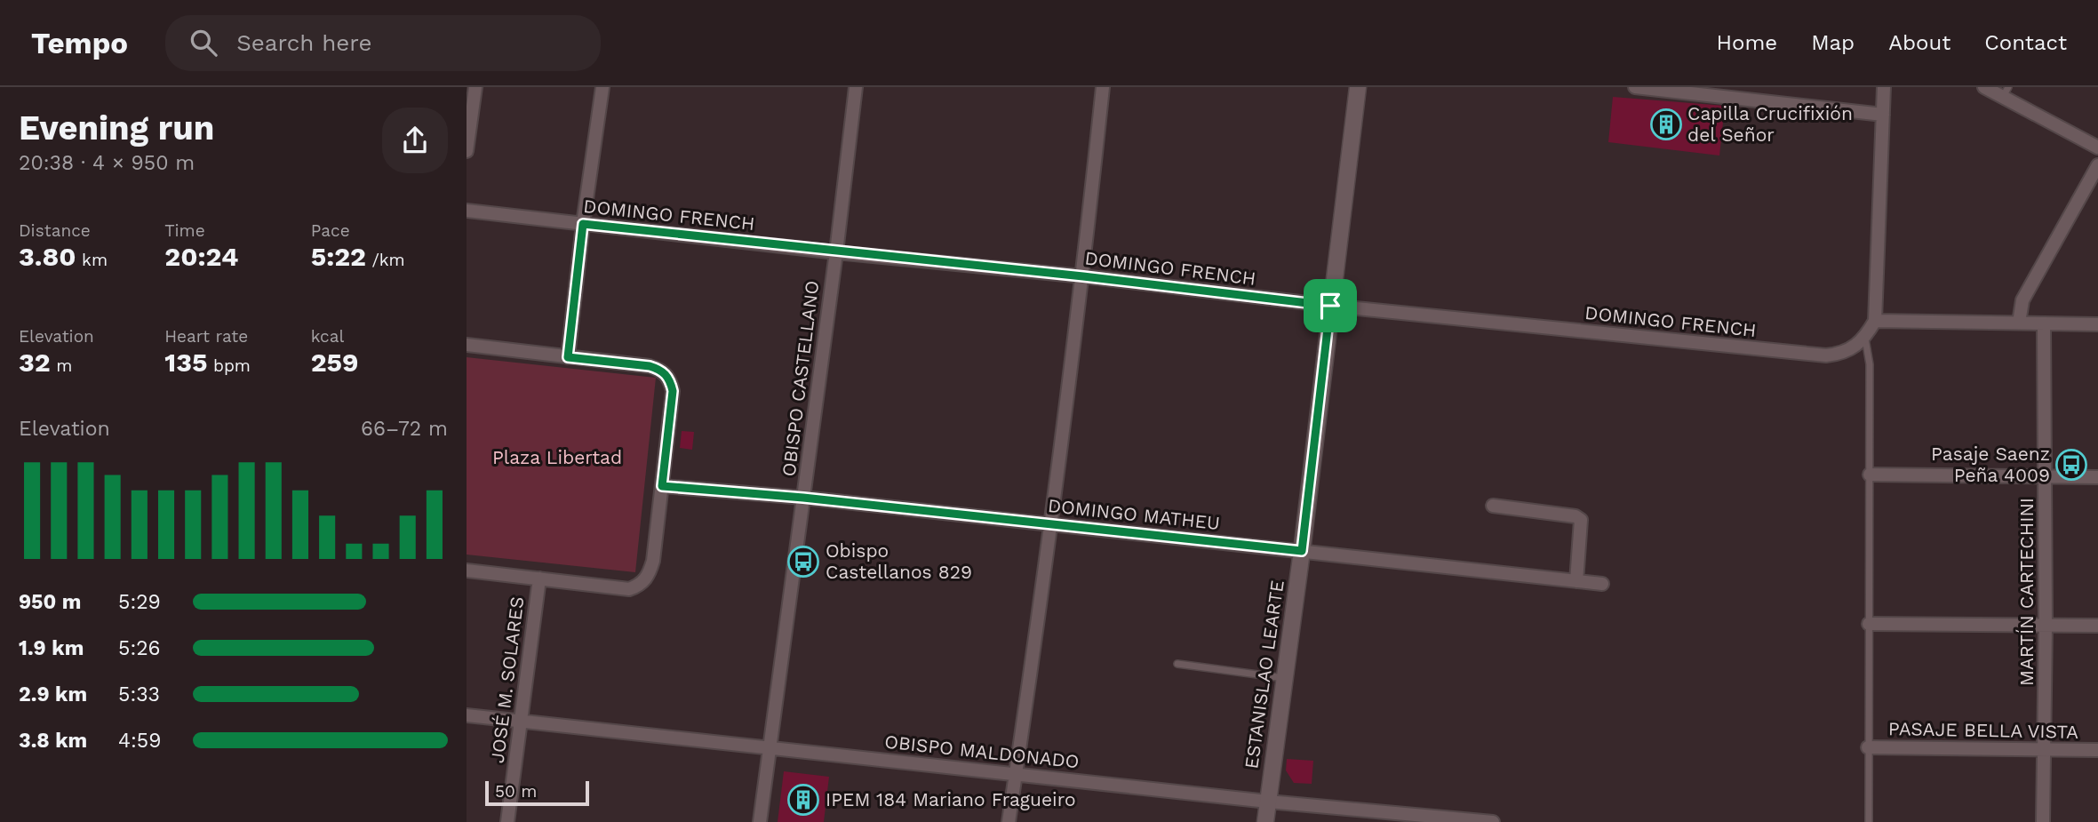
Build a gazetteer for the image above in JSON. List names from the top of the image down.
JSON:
{
  "streets": {
    "street": [
      "DOMINGO FRENCH",
      "OBISPO CASTELLANO",
      "DOMINGO MATHEU",
      "MARTÍN CARTECHINI",
      "ESTANISLAO LEARTE",
      "JOSÉ M. SOLARES",
      "PASAJE BELLA VISTA",
      "OBISPO MALDONADO"
    ]
  },
  "crossings": [
    ["DOMINGO FRENCH", "OBISPO CASTELLANO"],
    ["DOMINGO FRENCH", "ESTANISLAO LEARTE"],
    ["OBISPO CASTELLANO", "DOMINGO MATHEU"],
    ["OBISPO CASTELLANO", "OBISPO MALDONADO"],
    ["DOMINGO MATHEU", "ESTANISLAO LEARTE"],
    ["MARTÍN CARTECHINI", "PASAJE BELLA VISTA"],
    ["ESTANISLAO LEARTE", "OBISPO MALDONADO"],
    ["JOSÉ M. SOLARES", "OBISPO MALDONADO"]
  ],
  "parks": ["Plaza Libertad"],
  "places": {
    "building": ["Capilla Crucifixión del Señor", "IPEM 184 Mariano Fragueiro"],
    "bus stop": ["Pasaje Saenz Peña 4009", "Obispo Castellanos 829"]
  },
  "scale_bar": "50 m",
  "page": {
    "header": "Tempo",
    "search": "Search here",
    "nav": [
      "Home",
      "Map",
      "About",
      "Contact"
    ],
    "heading": ["Evening run", "20:38 · 4 × 950 m"],
    "stats": [
      ["Distance", "3.80 km"],
      ["Time", "20:24"],
      ["Pace", "5:22 /km"],
      ["Elevation", "32 m"],
      ["Heart rate", "135 bpm"],
      ["kcal", "259"]
    ],
    "chart": ["Elevation", "66–72 m"],
    "list": [
      {
        "name": "950 m",
        "note": "5:29"
      },
      {
        "name": "1.9 km",
        "note": "5:26"
      },
      {
        "name": "2.9 km",
        "note": "5:33"
      },
      {
        "name": "3.8 km",
        "note": "4:59"
      }
    ],
    "scale": "50 m"
  }
}
